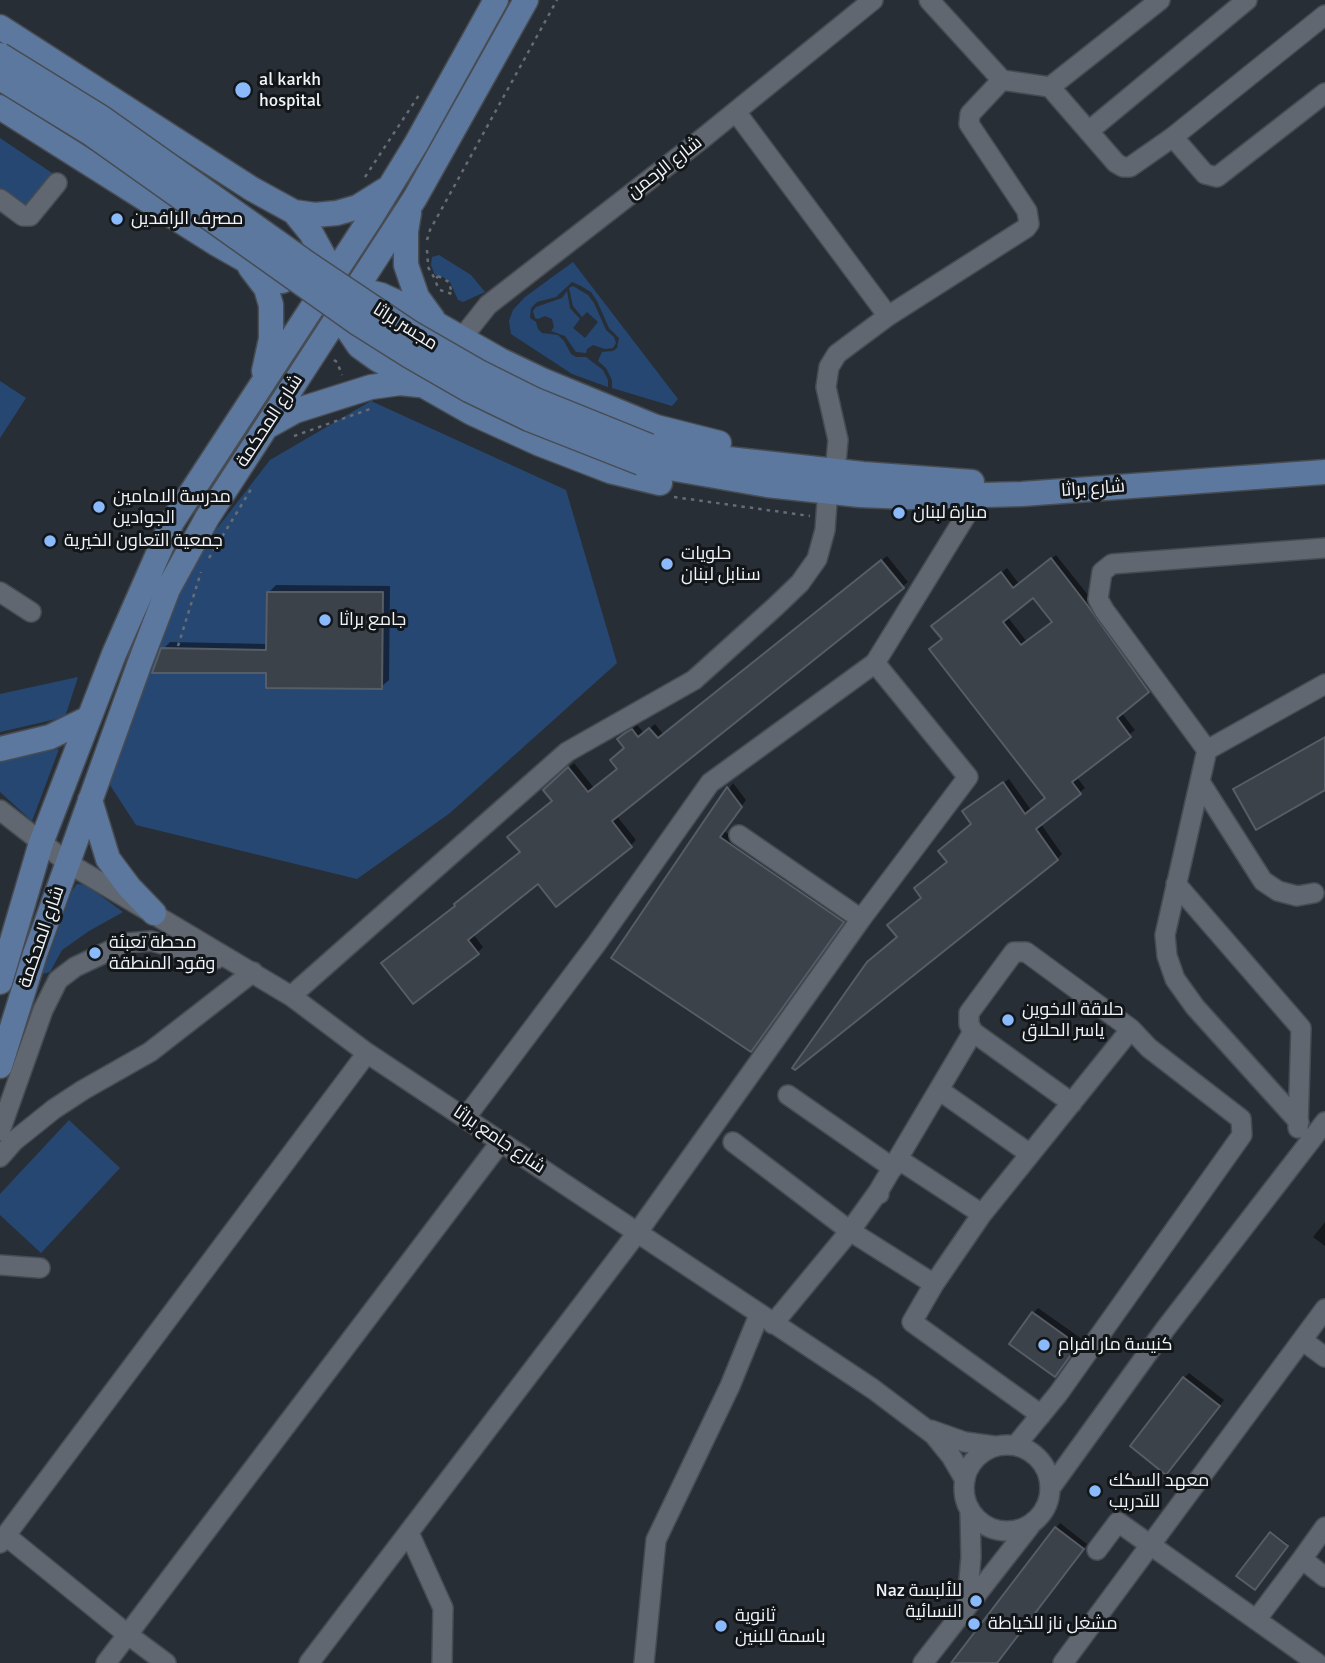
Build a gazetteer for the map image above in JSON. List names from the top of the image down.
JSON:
{
  "streets": {
    "main road": ["مجسر براثا", "شارع المحكمة", "شارع براثا"],
    "street": ["شارع الرحمن", "شارع جامع براثا"]
  },
  "crossings": [
    ["مجسر براثا", "شارع براثا"],
    ["شارع المحكمة", "شارع جامع براثا"]
  ],
  "places": [
    "al karkh hospital",
    "مصرف الرافدين",
    "مدرسة الامامين الجوادين",
    "منارة لبنان",
    "جمعية التعاون الخيرية",
    "حلويات سنابل لبنان",
    "جامع براثا",
    "محطة تعبئة وقود المنطقة",
    "حلاقة الاخوين ياسر الحلاق",
    "كنيسة مار افرام",
    "معهد السكك للتدريب",
    "Naz للألبسة النسائية",
    "مشغل ناز للخياطة",
    "ثانوية باسمة للبنين"
  ]
}
